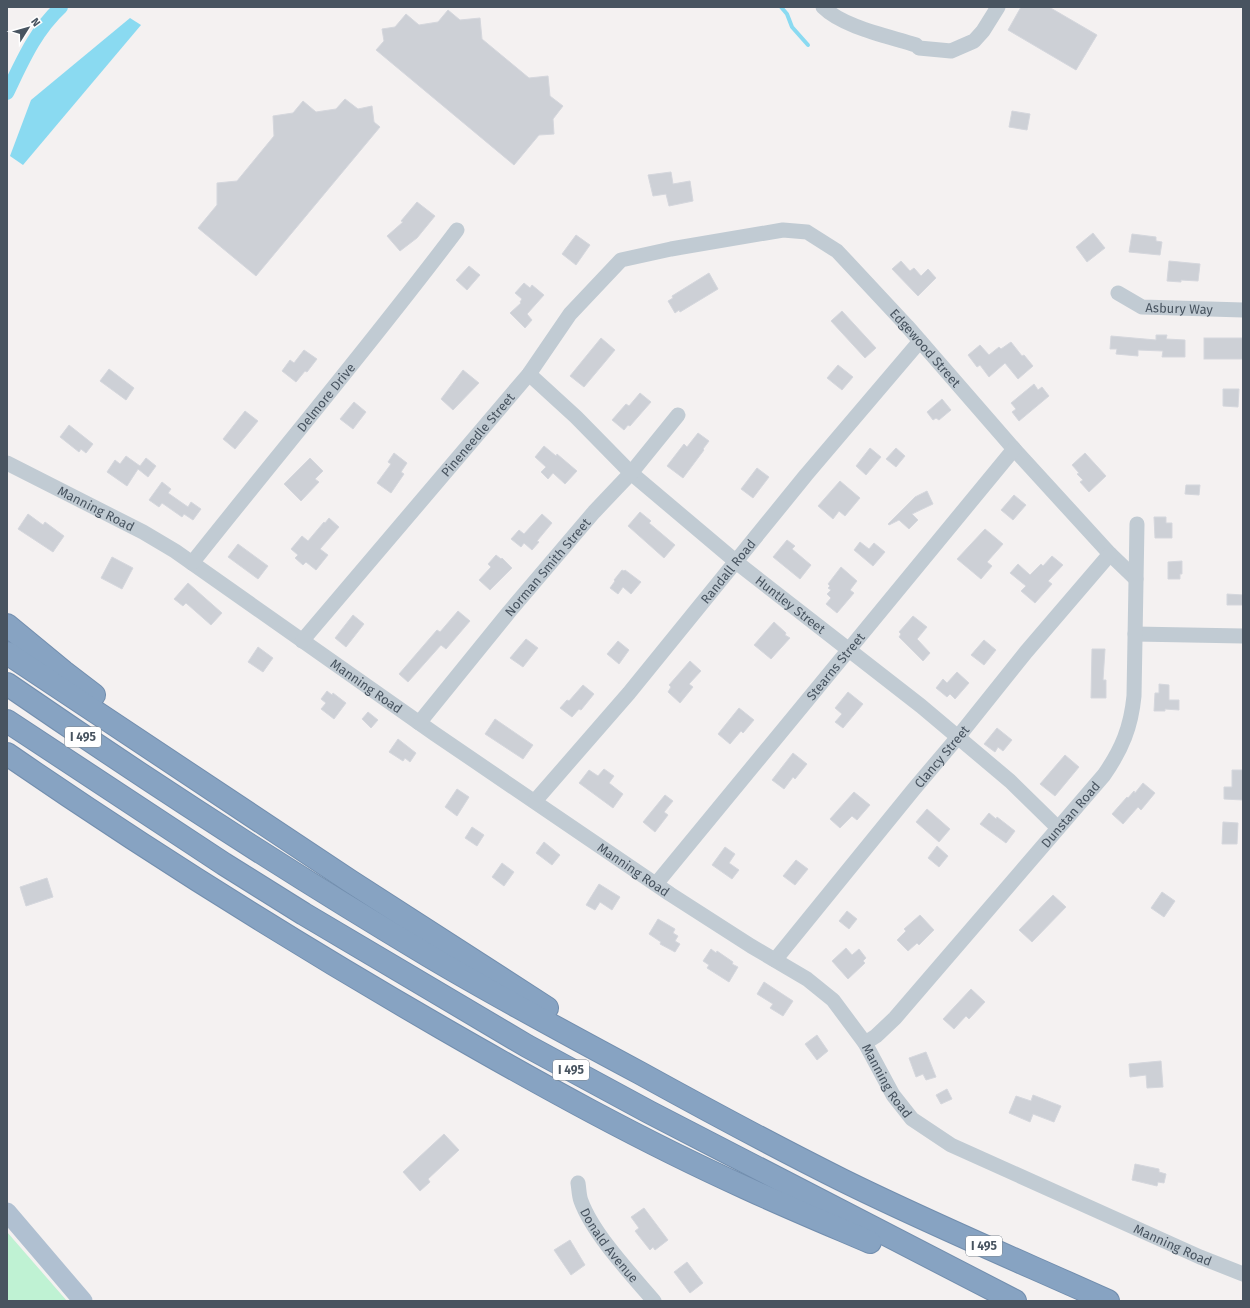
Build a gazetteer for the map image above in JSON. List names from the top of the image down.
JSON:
{
  "streets": {
    "highway": ["I 495"],
    "street": [
      "Asbury Way",
      "Edgewood Street",
      "Delmore Drive",
      "Pineneedle Street",
      "Manning Road",
      "Norman Smith Street",
      "Randall Road",
      "Huntley Street",
      "Stearns Street",
      "Clancy Street",
      "Dunstan Road",
      "Donald Avenue"
    ]
  },
  "crossings": [
    ["Edgewood Street", "Pineneedle Street"],
    ["Edgewood Street", "Randall Road"],
    ["Edgewood Street", "Stearns Street"],
    ["Edgewood Street", "Clancy Street"],
    ["Edgewood Street", "Dunstan Road"],
    ["Delmore Drive", "Manning Road"],
    ["Pineneedle Street", "Manning Road"],
    ["Pineneedle Street", "Huntley Street"],
    ["Manning Road", "Norman Smith Street"],
    ["Manning Road", "Randall Road"],
    ["Manning Road", "Stearns Street"],
    ["Manning Road", "Clancy Street"],
    ["Manning Road", "Dunstan Road"],
    ["Norman Smith Street", "Huntley Street"],
    ["Randall Road", "Huntley Street"],
    ["Huntley Street", "Stearns Street"],
    ["Huntley Street", "Clancy Street"],
    ["Huntley Street", "Dunstan Road"]
  ],
  "north": "top right"
}
